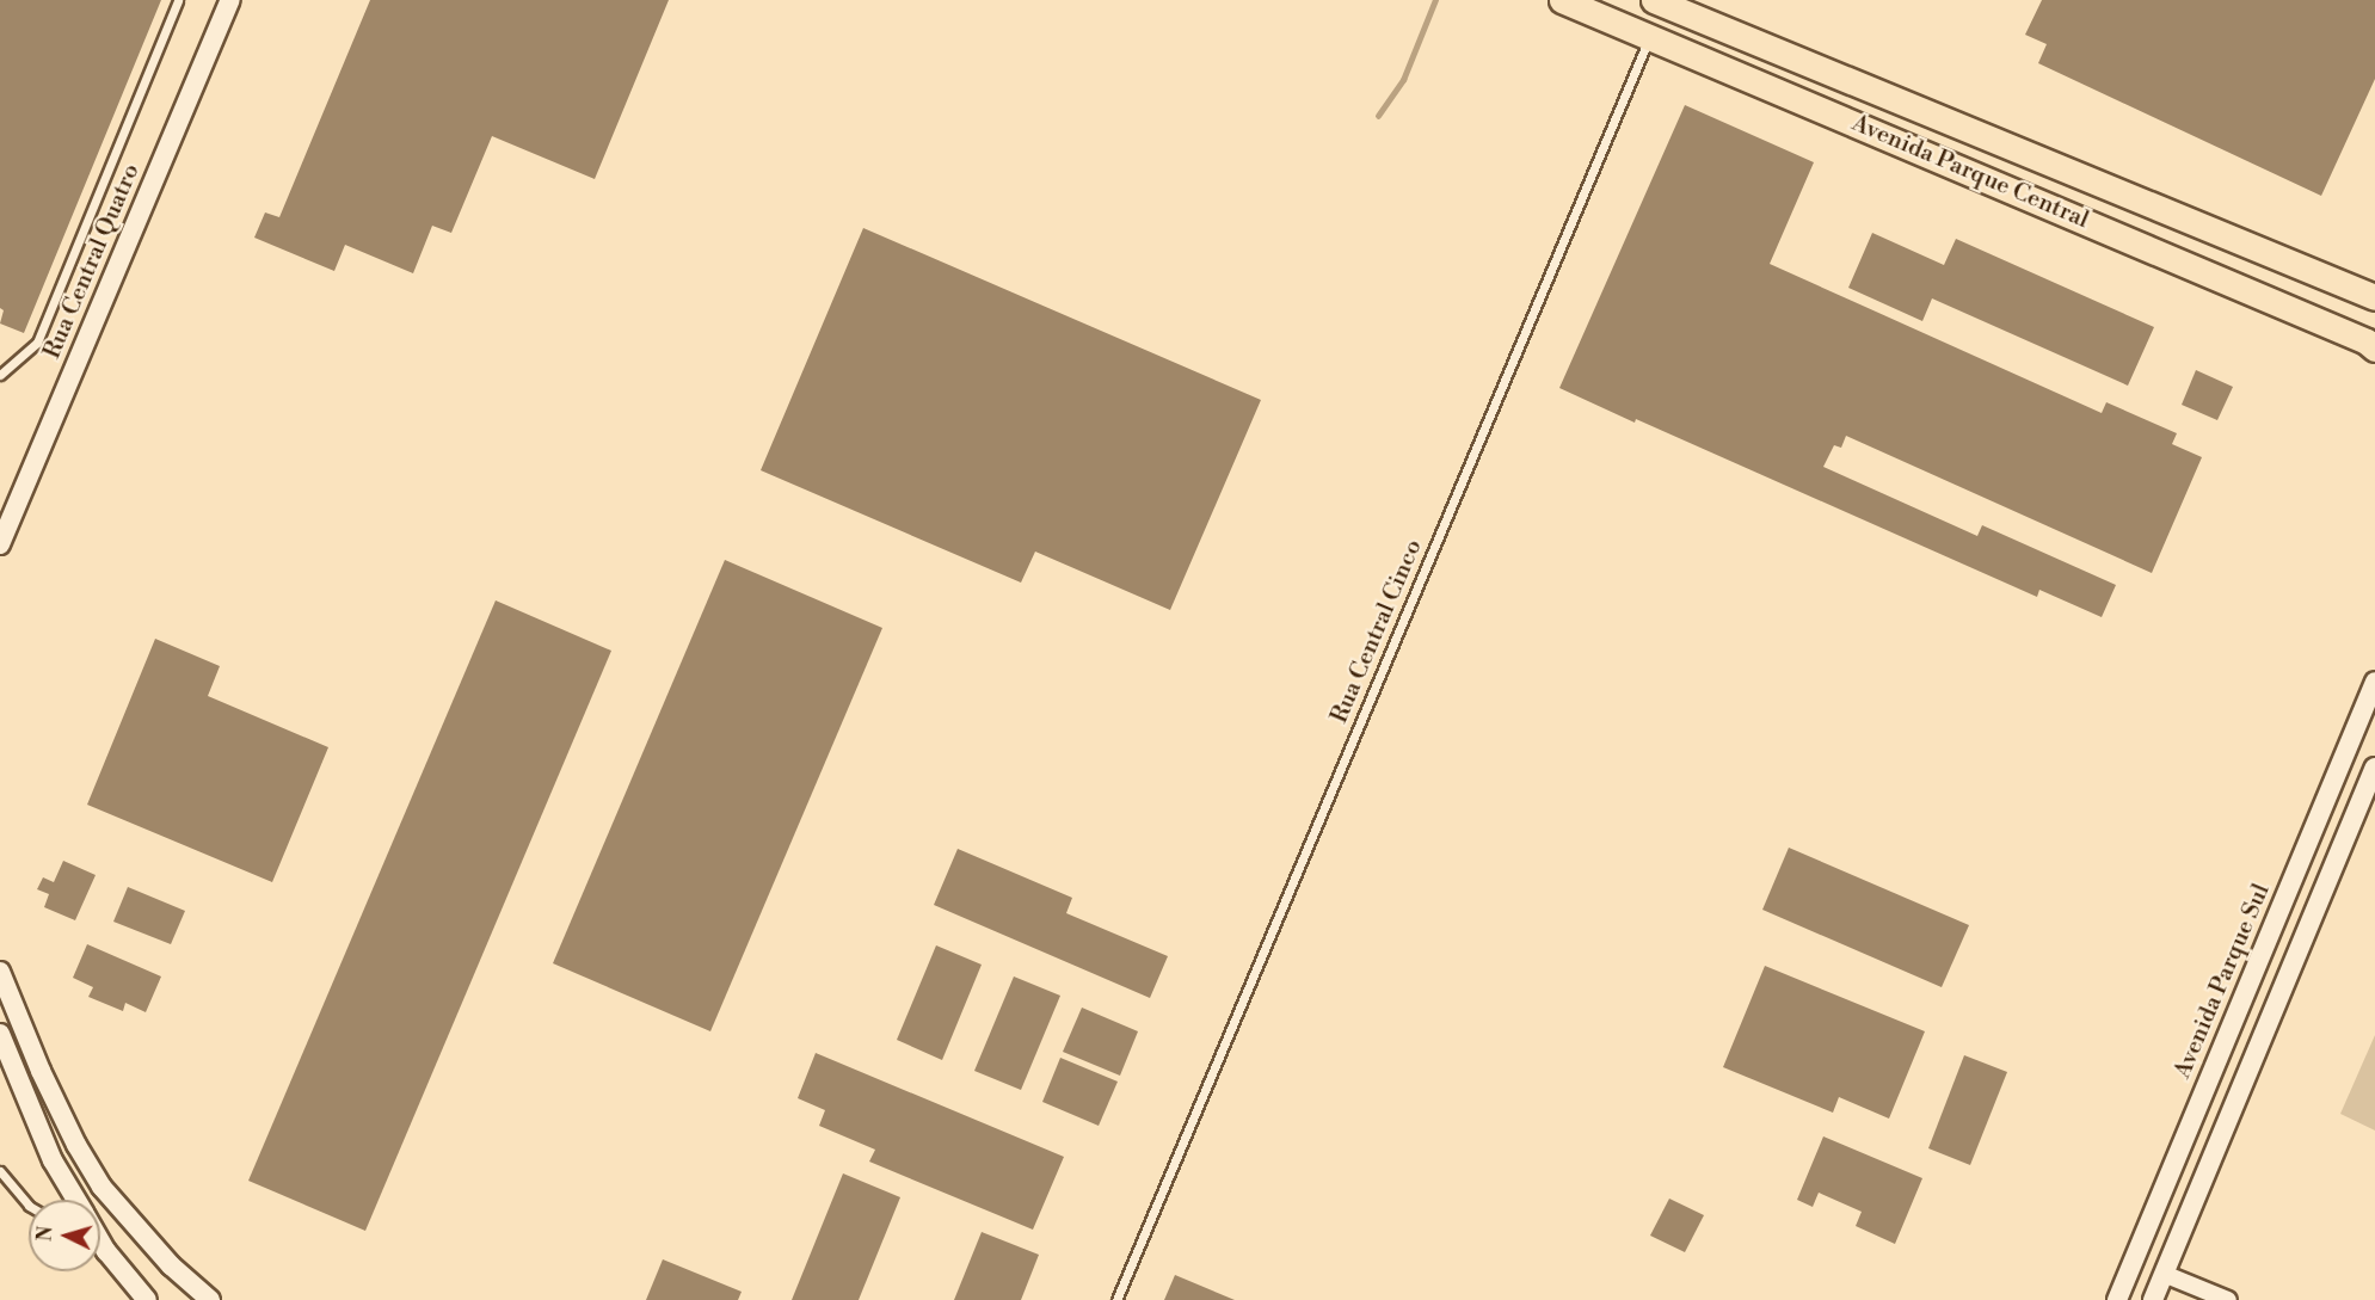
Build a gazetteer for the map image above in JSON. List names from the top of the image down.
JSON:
{
  "streets": {
    "main road": ["Avenida Parque Central"],
    "street": ["Rua Central Quatro", "Avenida Parque Sul"],
    "lane": ["Rua Central Cinco"]
  },
  "crossings": [
    ["Avenida Parque Central", "Rua Central Cinco"]
  ],
  "north": "left"
}
